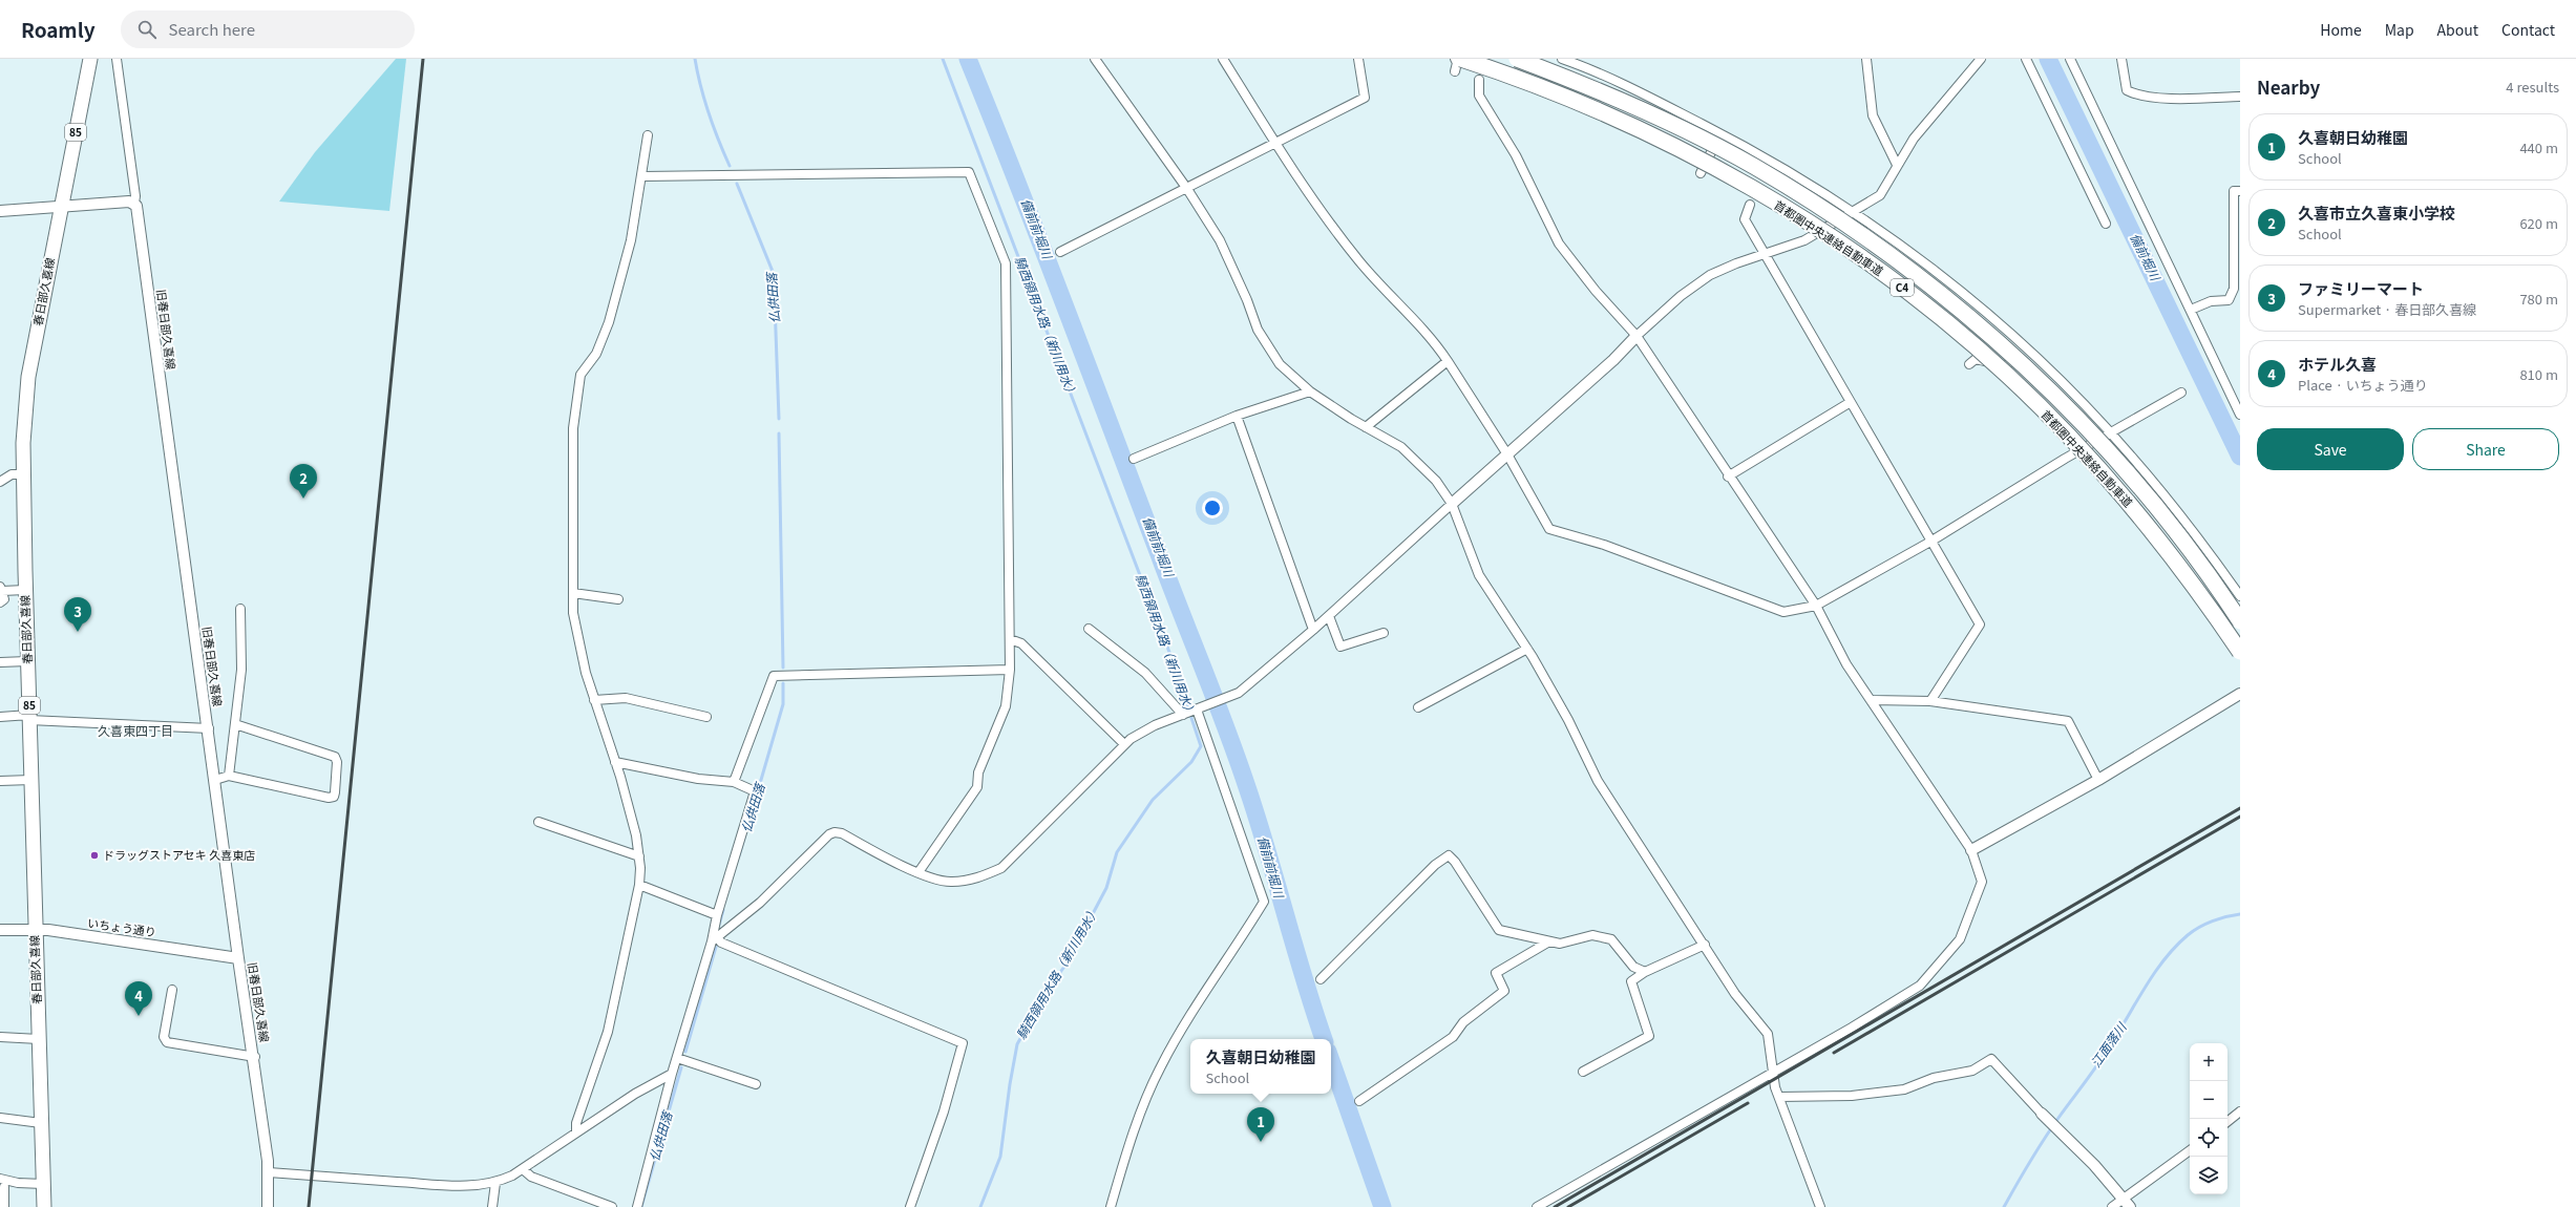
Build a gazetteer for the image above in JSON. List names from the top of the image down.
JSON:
{
  "streets": {
    "highway": ["首都圏中央連絡自動車道", "C4"],
    "main road": ["85", "春日部久喜線"],
    "street": ["旧春日部久喜線", "いちょう通り"]
  },
  "crossings": [
    ["春日部久喜線", "いちょう通り"],
    ["旧春日部久喜線", "いちょう通り"]
  ],
  "districts": ["久喜東四丁目"],
  "water": [
    "備前前堀川",
    "備前堀川",
    "仏供田落",
    "騎西領用水路（新川用水）",
    "江面落川"
  ],
  "places": ["ドラッグストアセキ 久喜東店"],
  "page": {
    "header": "Roamly",
    "search": "Search here",
    "nav": [
      "Home",
      "Map",
      "About",
      "Contact"
    ],
    "heading": ["Nearby", "4 results"],
    "list": [
      {
        "mark": "1",
        "name": "久喜朝日幼稚園",
        "note": "School",
        "value": "440 m"
      },
      {
        "mark": "2",
        "name": "久喜市立久喜東小学校",
        "note": "School",
        "value": "620 m"
      },
      {
        "mark": "3",
        "name": "ファミリーマート",
        "note": "Supermarket · 春日部久喜線",
        "value": "780 m"
      },
      {
        "mark": "4",
        "name": "ホテル久喜",
        "note": "Place · いちょう通り",
        "value": "810 m"
      }
    ],
    "buttons": ["Save", "Share"],
    "pins": [
      "2",
      "3",
      "4",
      "1"
    ],
    "popup": ["久喜朝日幼稚園", "School"],
    "map_buttons": ["+", "−"]
  }
}
